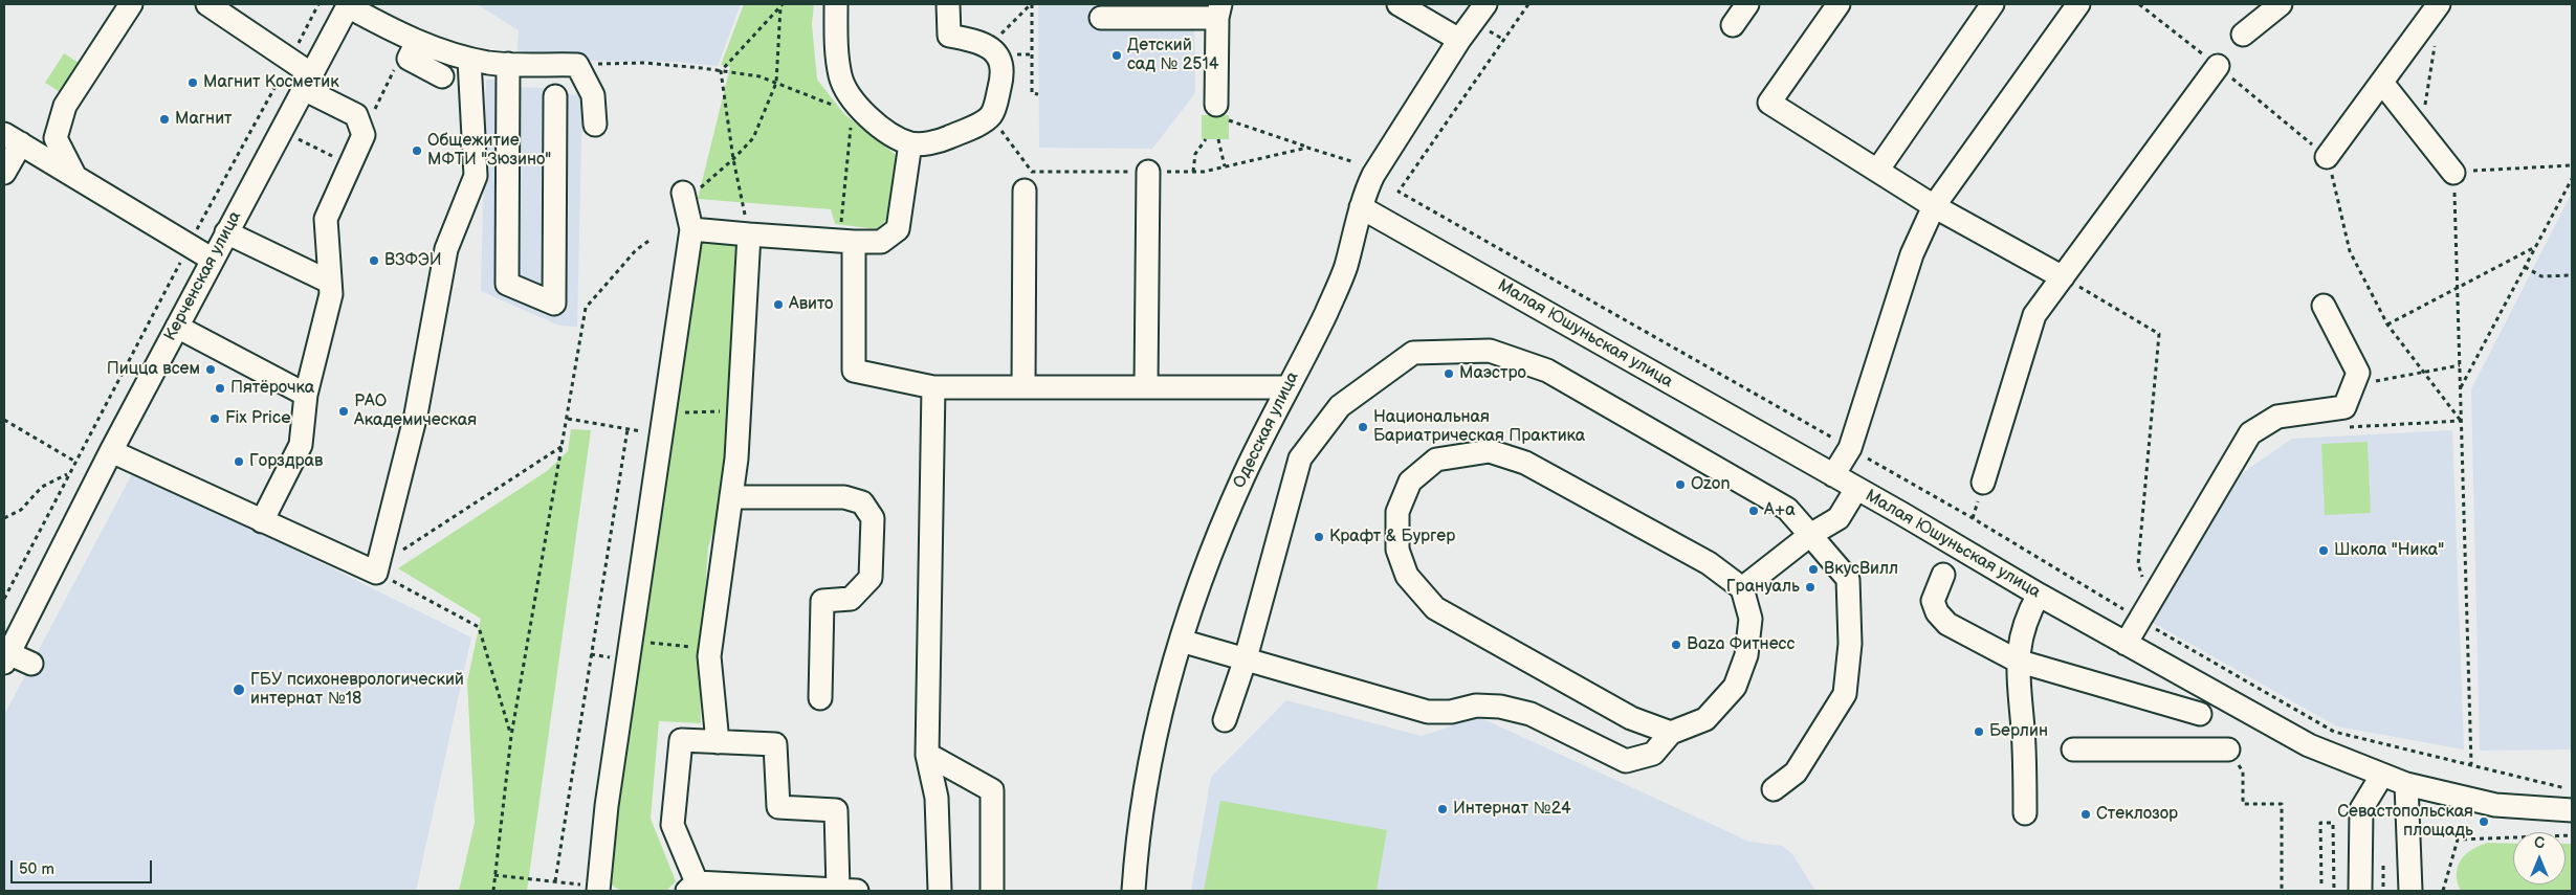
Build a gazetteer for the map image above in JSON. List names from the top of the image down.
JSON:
{
  "streets": {
    "street": ["Керченская улица", "Малая Юшуньская улица", "Одесская улица"]
  },
  "crossings": [
    ["Малая Юшуньская улица", "Одесская улица"]
  ],
  "places": [
    "Детский сад № 2514",
    "Магнит Косметик",
    "Магнит",
    "Общежитие МФТИ \"Зюзино\"",
    "ВЗФЭИ",
    "Авито",
    "Пицца всем",
    "Маэстро",
    "Пятёрочка",
    "РАО Академическая",
    "Fix Price",
    "Национальная Бариатрическая Практика",
    "Горздрав",
    "Ozon",
    "А+а",
    "Крафт & Бургер",
    "Школа \"Ника\"",
    "ВкусВилл",
    "Грануаль",
    "Baza Фитнесс",
    "ГБУ психоневрологический интернат №18",
    "Берлин",
    "Интернат №24",
    "Стеклозор",
    "Севастопольская площадь"
  ],
  "scale_bar": "50 m",
  "north": "top"
}
